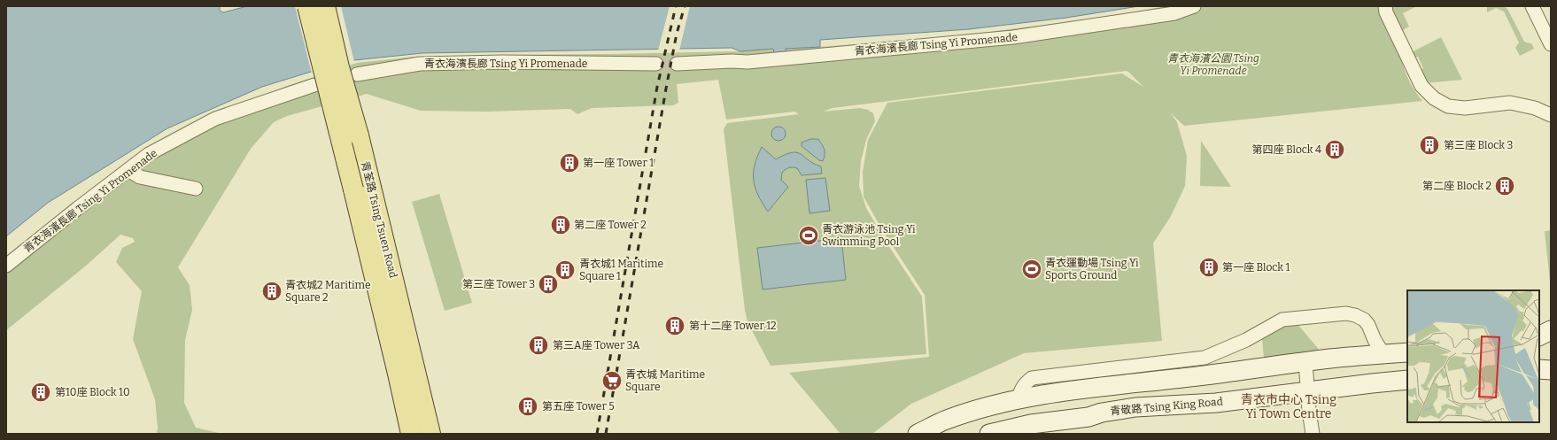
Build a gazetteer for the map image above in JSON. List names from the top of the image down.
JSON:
{
  "streets": {
    "main road": ["青荃路 Tsing Tsuen Road", "青敬路 Tsing King Road"],
    "street": ["青衣海濱長廊 Tsing Yi Promenade"]
  },
  "districts": ["青衣市中心 Tsing Yi Town Centre"],
  "parks": ["青衣海濱公園 Tsing Yi Promenade"],
  "places": {
    "building": [
      "第三座 Block 3",
      "第四座 Block 4",
      "第一座 Tower 1",
      "第二座 Block 2",
      "第二座 Tower 2",
      "第一座 Block 1",
      "青衣城1 Maritime Square 1",
      "第三座 Tower 3",
      "青衣城2 Maritime Square 2",
      "第十二座 Tower 12",
      "第三A座 Tower 3A",
      "第10座 Block 10",
      "第五座 Tower 5"
    ],
    "sports": ["青衣游泳池 Tsing Yi Swimming Pool", "青衣運動場 Tsing Yi Sports Ground"],
    "supermarket": ["青衣城 Maritime Square"]
  }
}
